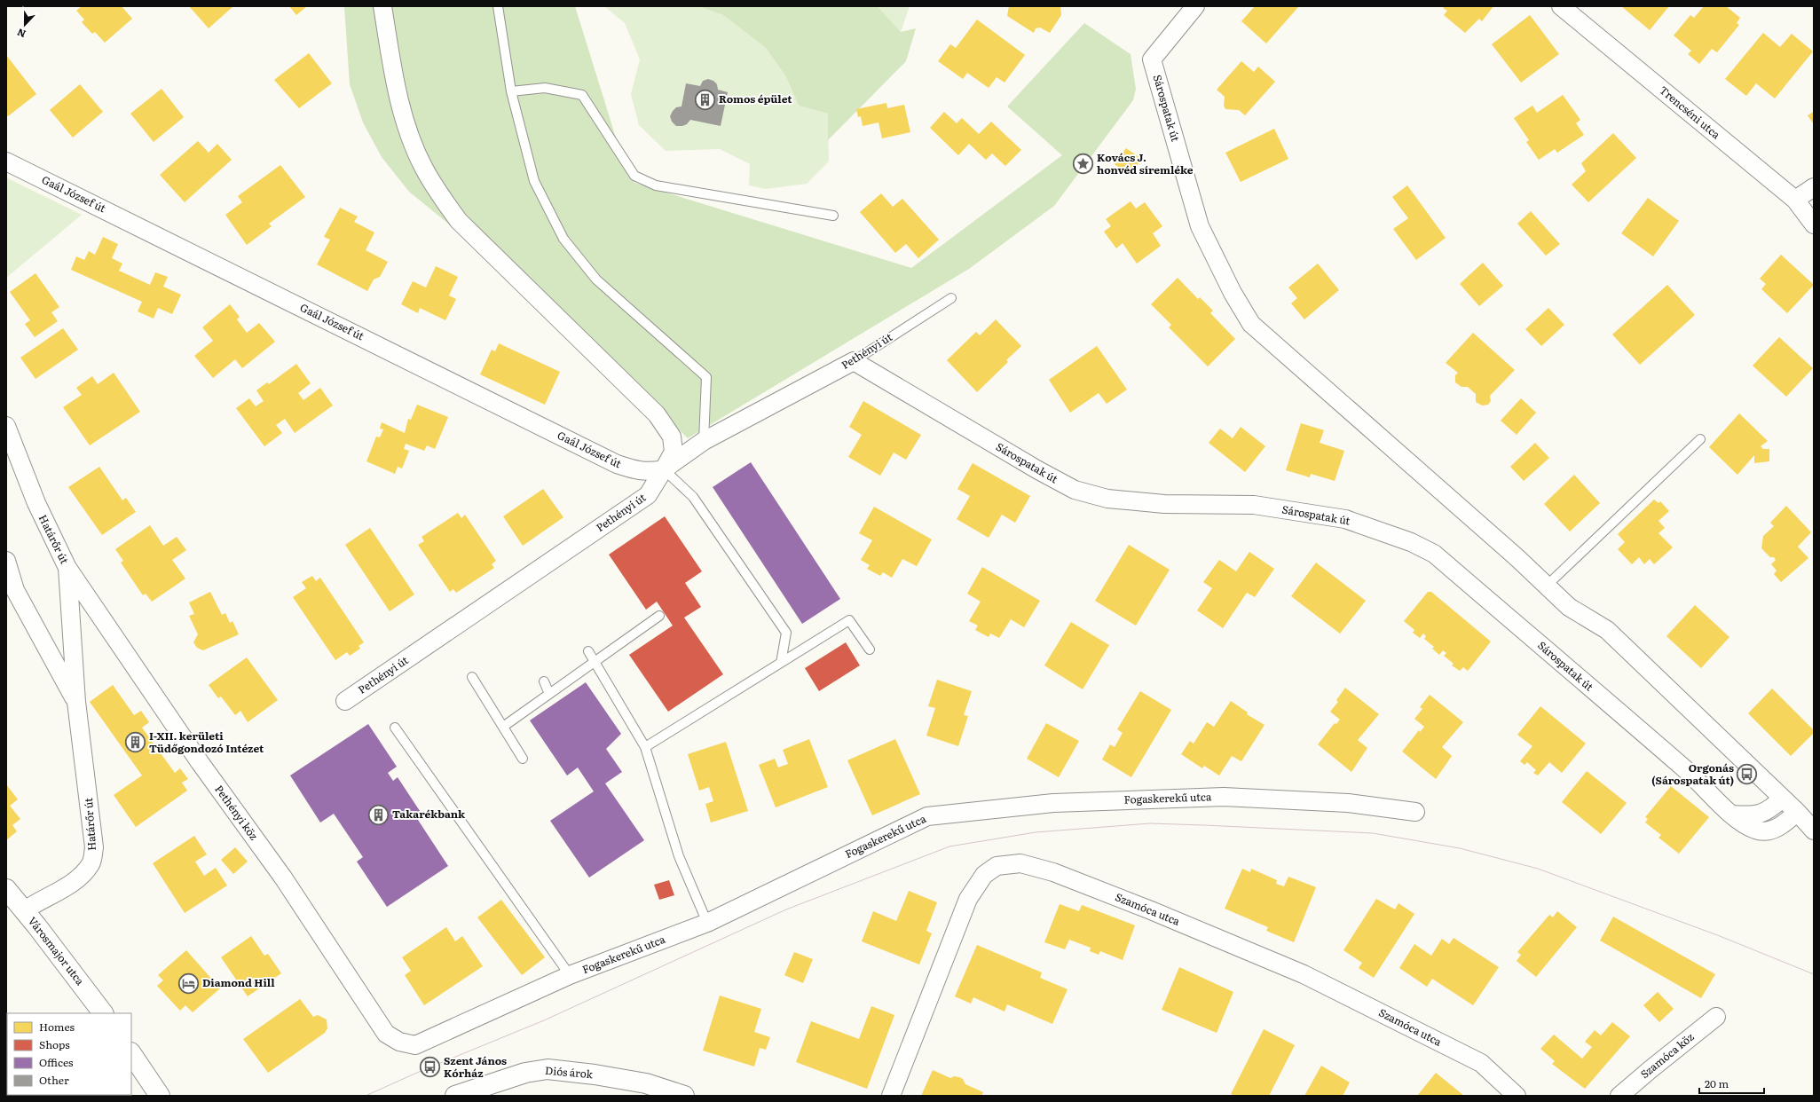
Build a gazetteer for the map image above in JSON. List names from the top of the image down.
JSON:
{
  "streets": {
    "street": [
      "Sárospatak út",
      "Trencséni utca",
      "Gaál József út",
      "Pethényi út",
      "Határőr út",
      "Fogaskerekű utca",
      "Pethényi köz",
      "Szamóca utca",
      "Városmajor utca",
      "Szamóca köz",
      "Diós árok"
    ]
  },
  "crossings": [
    ["Sárospatak út", "Pethényi út"],
    ["Gaál József út", "Pethényi út"],
    ["Határőr út", "Pethényi köz"],
    ["Határőr út", "Városmajor utca"],
    ["Fogaskerekű utca", "Pethényi köz"]
  ],
  "places": {
    "building": ["Romos épület", "I-XII. kerületi Tüdőgondozó Intézet", "Takarékbank"],
    "place": ["Kovács J. honvéd síremléke"],
    "bus stop": ["Orgonás (Sárospatak út)", "Szent János Kórház"],
    "hotel": ["Diamond Hill"]
  },
  "legend": [
    "Homes",
    "Shops",
    "Offices",
    "Other"
  ],
  "scale_bar": "20 m",
  "north": "bottom"
}
